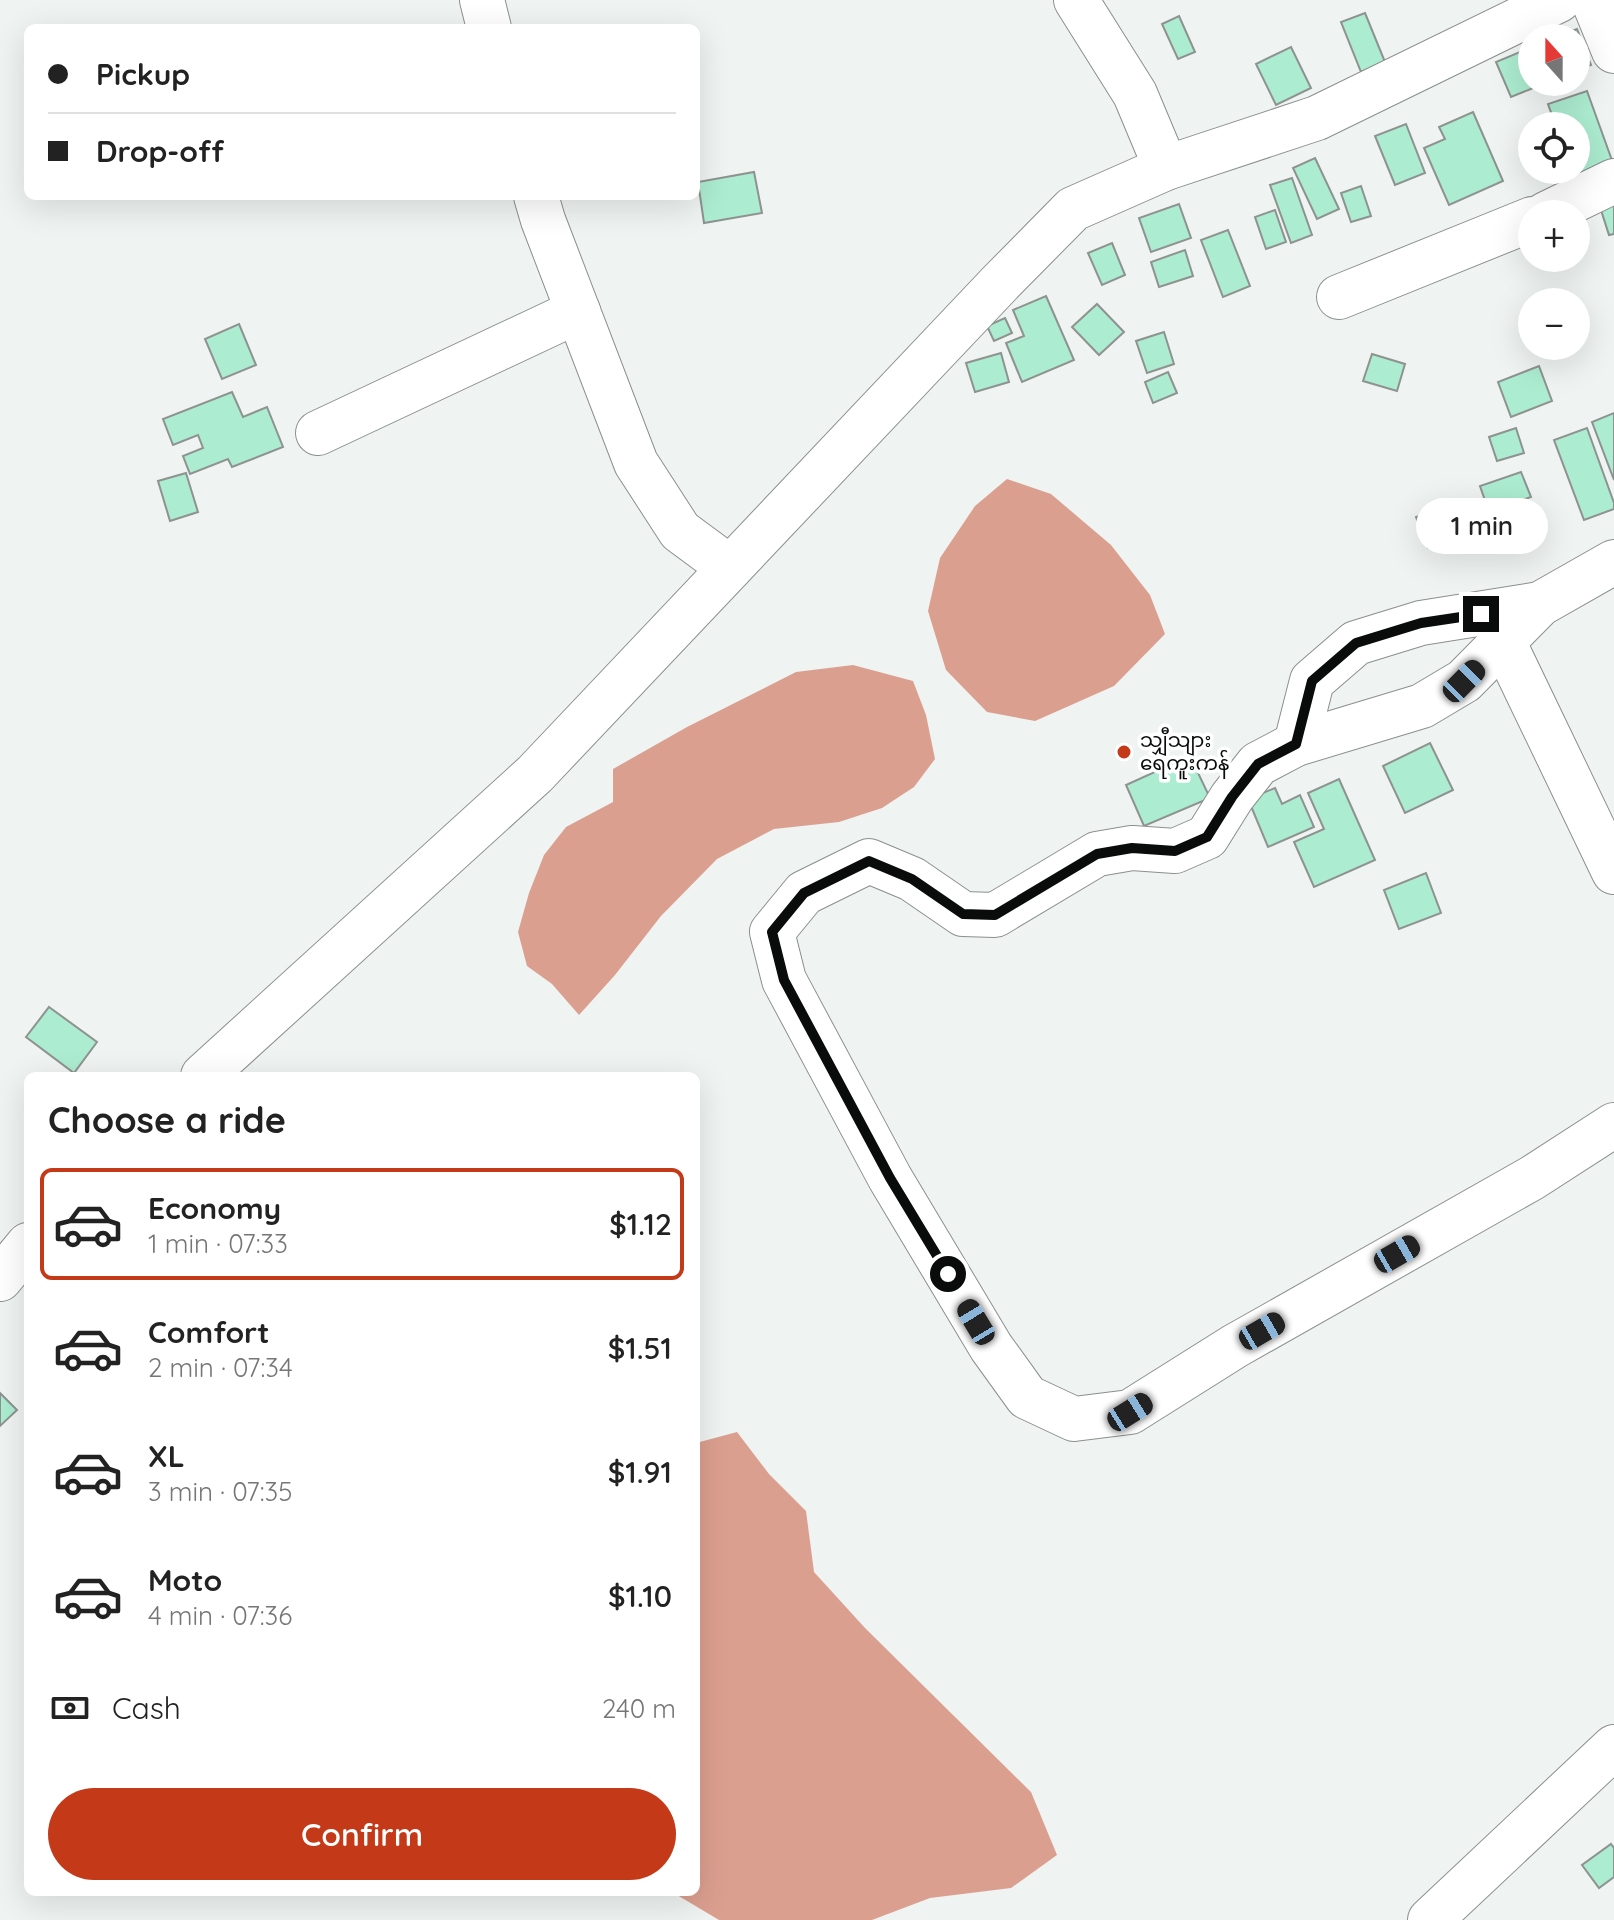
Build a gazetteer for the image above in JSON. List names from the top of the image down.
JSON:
{
  "places": ["သျှီသျား ရေကူးကန်"],
  "north": "top",
  "page": {
    "map_buttons": ["+", "−"],
    "banner": ["Pickup", "Drop-off"],
    "bubble": "1 min",
    "heading": "Choose a ride",
    "list": [
      {
        "name": "Economy",
        "note": "1 min · 07:33",
        "value": "$1.12"
      },
      {
        "name": "Comfort",
        "note": "2 min · 07:34",
        "value": "$1.51"
      },
      {
        "name": "XL",
        "note": "3 min · 07:35",
        "value": "$1.91"
      },
      {
        "name": "Moto",
        "note": "4 min · 07:36",
        "value": "$1.10"
      }
    ],
    "pay": ["Cash", "240 m"],
    "buttons": "Confirm"
  }
}
